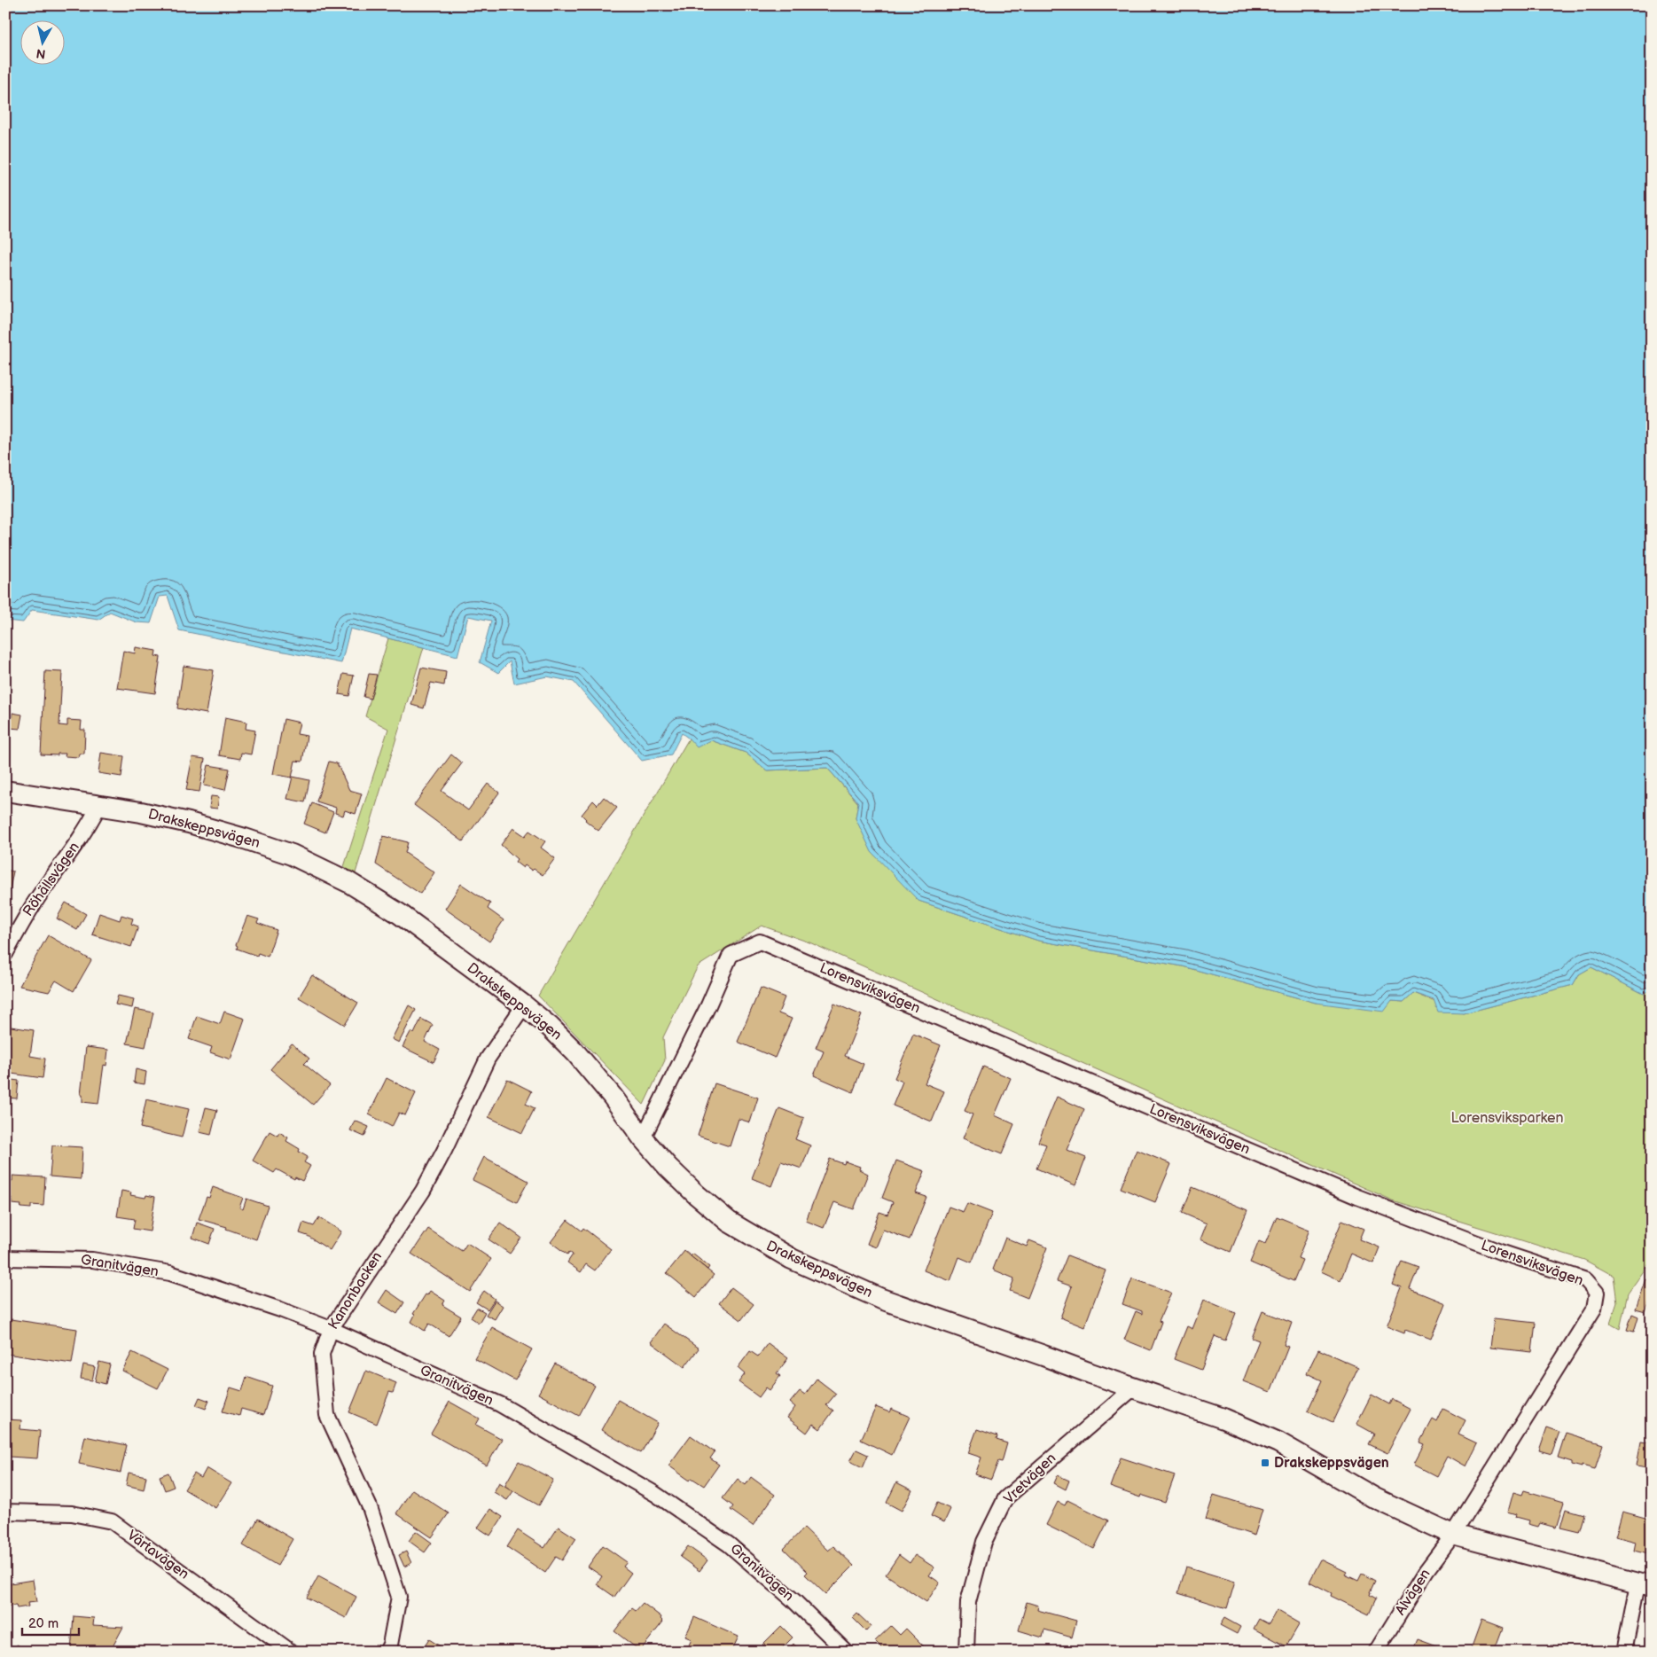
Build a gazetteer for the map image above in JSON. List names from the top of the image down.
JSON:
{
  "streets": {
    "street": [
      "Drakskeppsvägen",
      "Röhällsvägen",
      "Lorensviksvägen",
      "Granitvägen",
      "Kanonbacken",
      "Vretvägen",
      "Värtavägen",
      "Alvägen"
    ]
  },
  "crossings": [
    ["Drakskeppsvägen", "Röhällsvägen"],
    ["Drakskeppsvägen", "Lorensviksvägen"],
    ["Drakskeppsvägen", "Kanonbacken"],
    ["Drakskeppsvägen", "Vretvägen"],
    ["Drakskeppsvägen", "Alvägen"],
    ["Lorensviksvägen", "Alvägen"],
    ["Granitvägen", "Kanonbacken"]
  ],
  "parks": ["Lorensviksparken"],
  "places": {
    "transit": ["Drakskeppsvägen"]
  },
  "scale_bar": "20 m",
  "north": "bottom"
}
